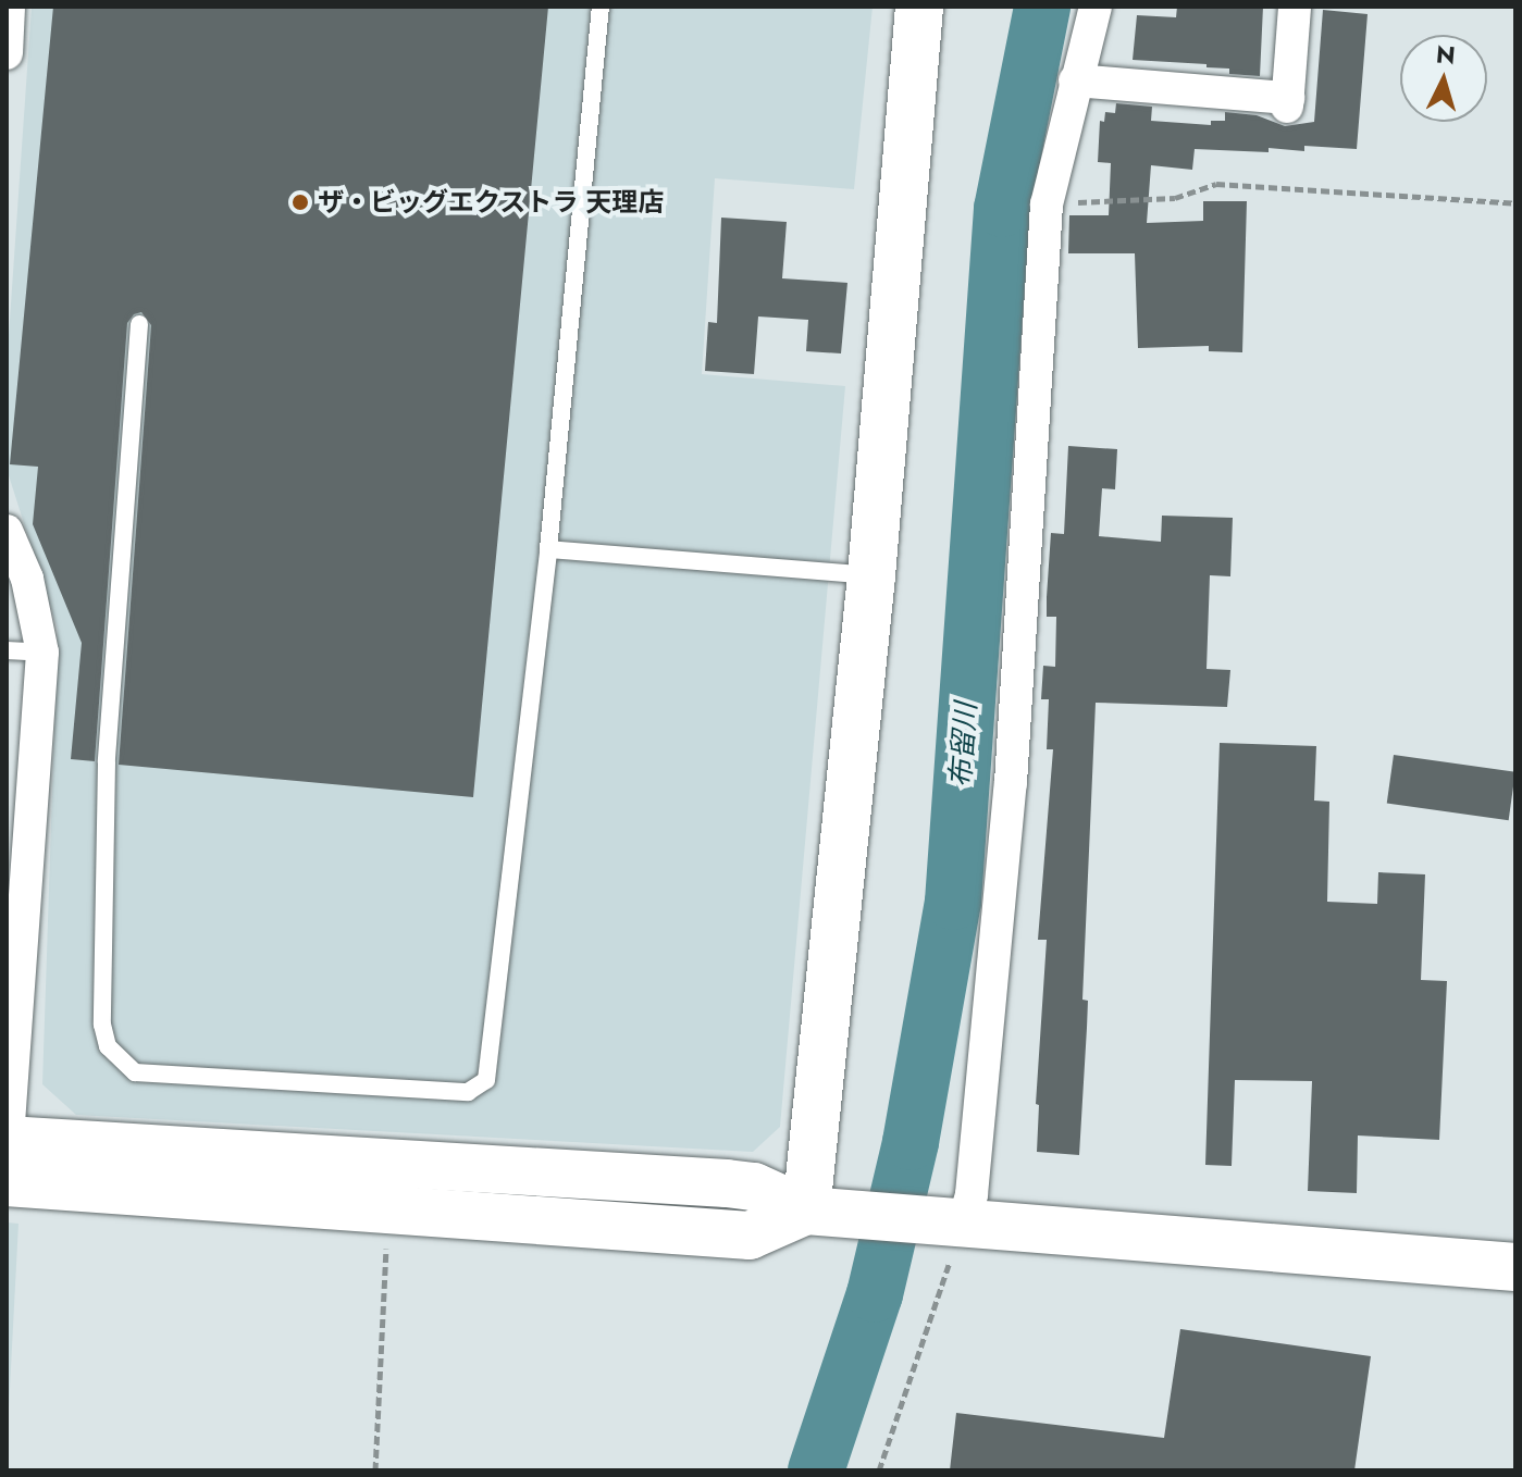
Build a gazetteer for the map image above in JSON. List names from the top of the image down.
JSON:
{
  "water": ["布留川"],
  "places": ["ザ・ビッグエクストラ 天理店"],
  "north": "top"
}
